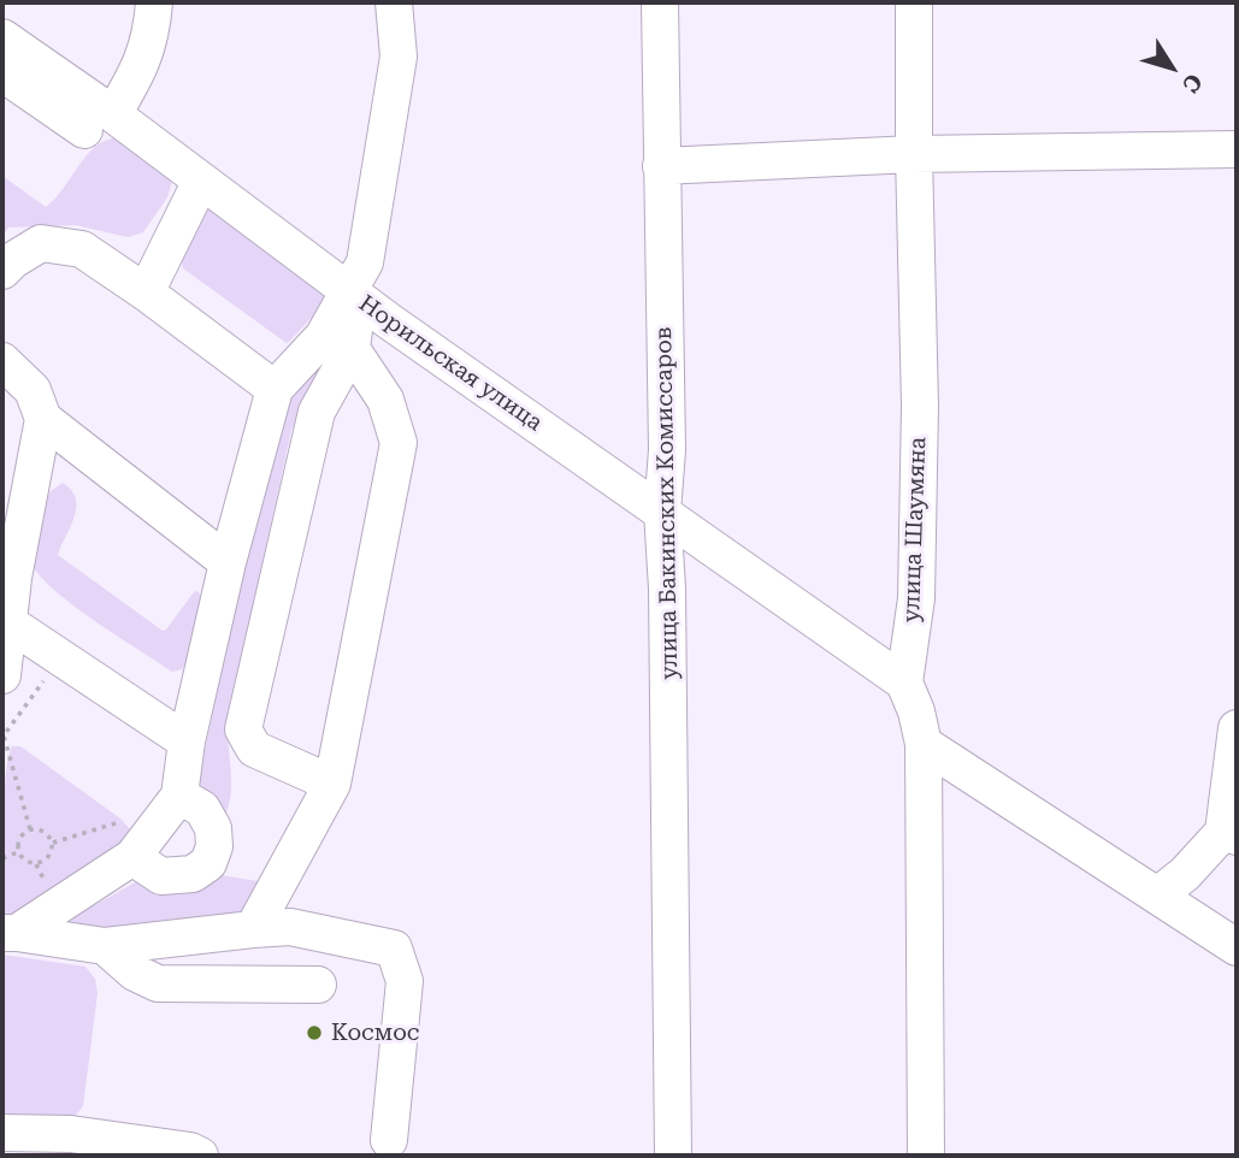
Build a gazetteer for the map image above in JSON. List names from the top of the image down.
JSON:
{
  "streets": {
    "street": ["Норильская улица", "улица Бакинских Комиссаров", "улица Шаумяна"]
  },
  "crossings": [
    ["Норильская улица", "улица Бакинских Комиссаров"],
    ["Норильская улица", "улица Шаумяна"]
  ],
  "places": ["Космос"],
  "north": "bottom right"
}
